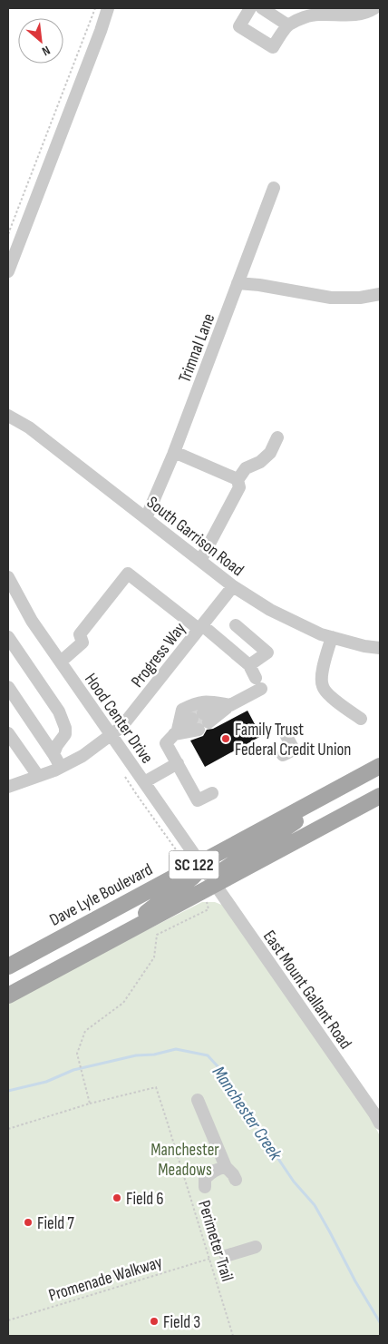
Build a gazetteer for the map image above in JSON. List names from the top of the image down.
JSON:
{
  "streets": {
    "main road": ["SC 122", "Dave Lyle Boulevard"],
    "street": [
      "Trimnal Lane",
      "South Garrison Road",
      "Progress Way",
      "Hood Center Drive",
      "East Mount Gallant Road"
    ],
    "path": ["Perimeter Trail", "Promenade Walkway"]
  },
  "crossings": [
    ["Trimnal Lane", "South Garrison Road"],
    ["South Garrison Road", "Progress Way"],
    ["Progress Way", "Hood Center Drive"],
    ["Hood Center Drive", "Dave Lyle Boulevard"],
    ["Hood Center Drive", "East Mount Gallant Road"],
    ["Dave Lyle Boulevard", "East Mount Gallant Road"],
    ["Perimeter Trail", "Promenade Walkway"]
  ],
  "water": ["Manchester Creek"],
  "parks": ["Manchester Meadows"],
  "places": [
    "Family Trust Federal Credit Union",
    "Field 6",
    "Field 7",
    "Field 3"
  ],
  "north": "bottom right"
}
